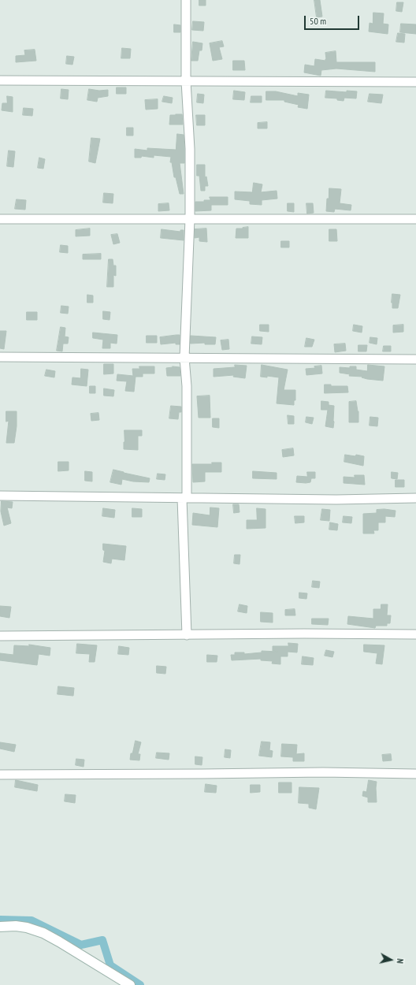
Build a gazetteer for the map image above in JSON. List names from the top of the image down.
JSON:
{
  "scale_bar": "50 m",
  "north": "right"
}
